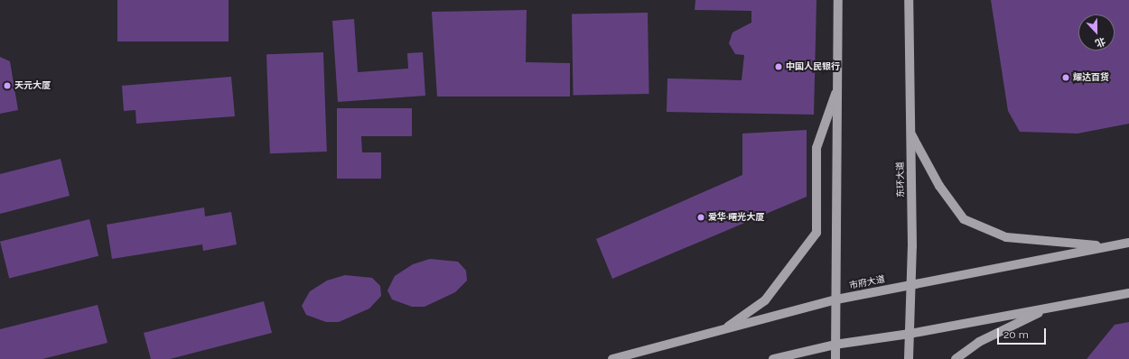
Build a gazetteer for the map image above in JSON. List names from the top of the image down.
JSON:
{
  "streets": {
    "main road": ["东环大道", "市府大道"]
  },
  "crossings": [
    ["东环大道", "市府大道"]
  ],
  "places": [
    "中国人民银行",
    "耀达百货",
    "天元大厦",
    "爱华·曙光大厦"
  ],
  "scale_bar": "20 m",
  "north": "bottom"
}
